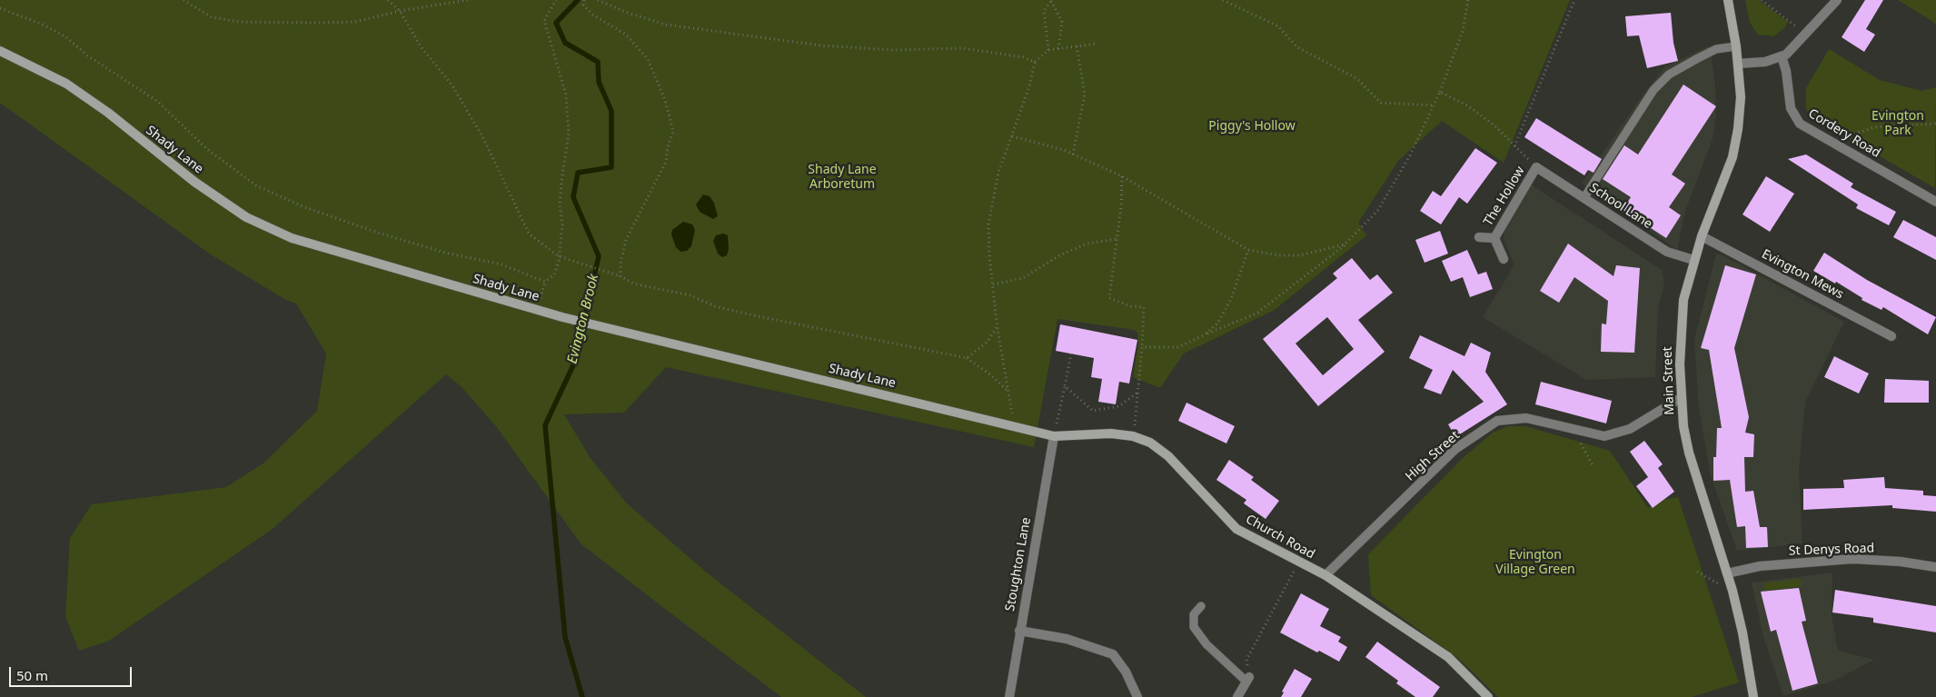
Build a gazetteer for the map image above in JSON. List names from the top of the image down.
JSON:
{
  "streets": {
    "street": [
      "Cordery Road",
      "Shady Lane",
      "The Hollow",
      "School Lane",
      "Evington Mews",
      "Main Street",
      "High Street",
      "Church Road",
      "St Denys Road",
      "Stoughton Lane"
    ]
  },
  "crossings": [
    ["Shady Lane", "Church Road"],
    ["Shady Lane", "Stoughton Lane"],
    ["The Hollow", "School Lane"],
    ["School Lane", "Main Street"],
    ["Evington Mews", "Main Street"],
    ["Main Street", "High Street"],
    ["Main Street", "St Denys Road"],
    ["High Street", "Church Road"],
    ["Church Road", "Stoughton Lane"]
  ],
  "water": ["Evington Brook"],
  "parks": [
    "Evington Park",
    "Piggy's Hollow",
    "Shady Lane Arboretum",
    "Evington Village Green"
  ],
  "scale_bar": "50 m"
}
